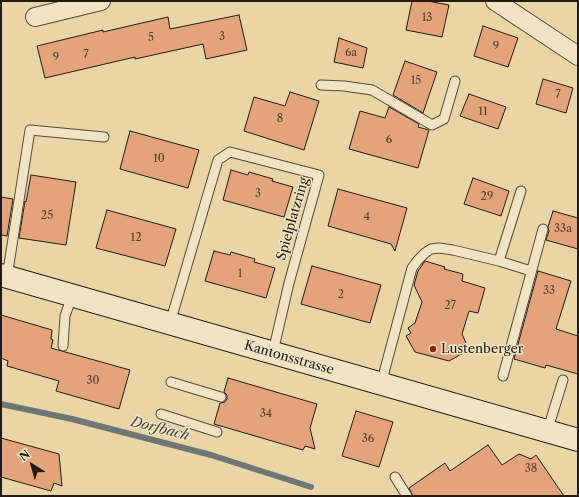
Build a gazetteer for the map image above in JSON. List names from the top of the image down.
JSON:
{
  "streets": {
    "main road": ["Kantonsstrasse"],
    "lane": ["Spielplatzring"]
  },
  "crossings": [
    ["Spielplatzring", "Kantonsstrasse"]
  ],
  "water": ["Dorfbach"],
  "places": ["Lustenberger"],
  "house_numbers": [
    "13",
    "3",
    "5",
    "9",
    "6a",
    "7",
    "9",
    "15",
    "7",
    "11",
    "8",
    "6",
    "10",
    "3",
    "29",
    "25",
    "4",
    "33a",
    "12",
    "1",
    "33",
    "2",
    "27",
    "30",
    "34",
    "36",
    "38"
  ],
  "north": "top left"
}
